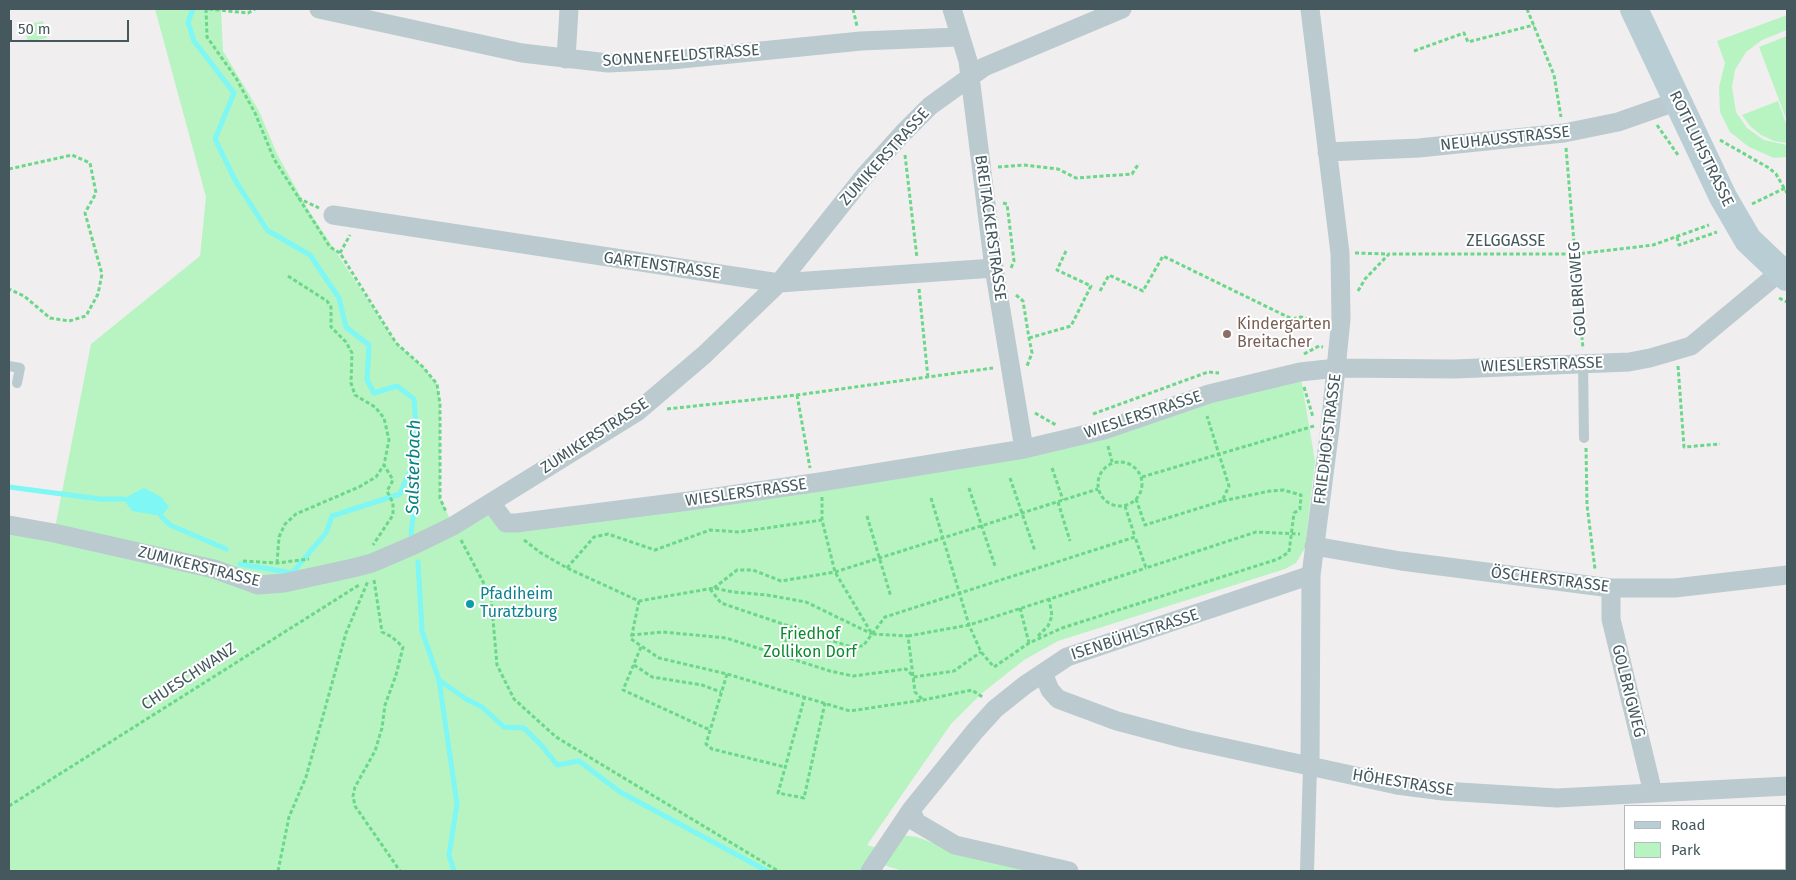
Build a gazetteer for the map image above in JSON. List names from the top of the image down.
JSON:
{
  "streets": {
    "main road": ["ROTFLUHSTRASSE"],
    "street": [
      "SONNENFELDSTRASSE",
      "NEUHAUSSTRASSE",
      "ZUMIKERSTRASSE",
      "BREITACKERSTRASSE",
      "GARTENSTRASSE",
      "GOLBRIGWEG",
      "WIESLERSTRASSE",
      "FRIEDHOFSTRASSE",
      "ÖSCHERSTRASSE",
      "ISENBÜHLSTRASSE",
      "HÖHESTRASSE"
    ],
    "path": ["ZELGGASSE", "CHUESCHWANZ"]
  },
  "crossings": [
    ["SONNENFELDSTRASSE", "BREITACKERSTRASSE"],
    ["NEUHAUSSTRASSE", "ROTFLUHSTRASSE"],
    ["NEUHAUSSTRASSE", "GOLBRIGWEG"],
    ["NEUHAUSSTRASSE", "FRIEDHOFSTRASSE"],
    ["ROTFLUHSTRASSE", "WIESLERSTRASSE"],
    ["ZUMIKERSTRASSE", "BREITACKERSTRASSE"],
    ["ZUMIKERSTRASSE", "GARTENSTRASSE"],
    ["ZUMIKERSTRASSE", "CHUESCHWANZ"],
    ["BREITACKERSTRASSE", "GARTENSTRASSE"],
    ["BREITACKERSTRASSE", "WIESLERSTRASSE"],
    ["ZELGGASSE", "GOLBRIGWEG"],
    ["ZELGGASSE", "FRIEDHOFSTRASSE"],
    ["GOLBRIGWEG", "WIESLERSTRASSE"],
    ["GOLBRIGWEG", "ÖSCHERSTRASSE"],
    ["GOLBRIGWEG", "HÖHESTRASSE"],
    ["WIESLERSTRASSE", "FRIEDHOFSTRASSE"],
    ["FRIEDHOFSTRASSE", "ÖSCHERSTRASSE"],
    ["FRIEDHOFSTRASSE", "ISENBÜHLSTRASSE"],
    ["FRIEDHOFSTRASSE", "HÖHESTRASSE"],
    ["ISENBÜHLSTRASSE", "HÖHESTRASSE"]
  ],
  "water": ["Salsterbach"],
  "parks": ["Friedhof Zollikon Dorf"],
  "places": ["Kindergarten Breitacher", "Pfadiheim Turatzburg"],
  "legend": ["Road", "Park"],
  "scale_bar": "50 m"
}
